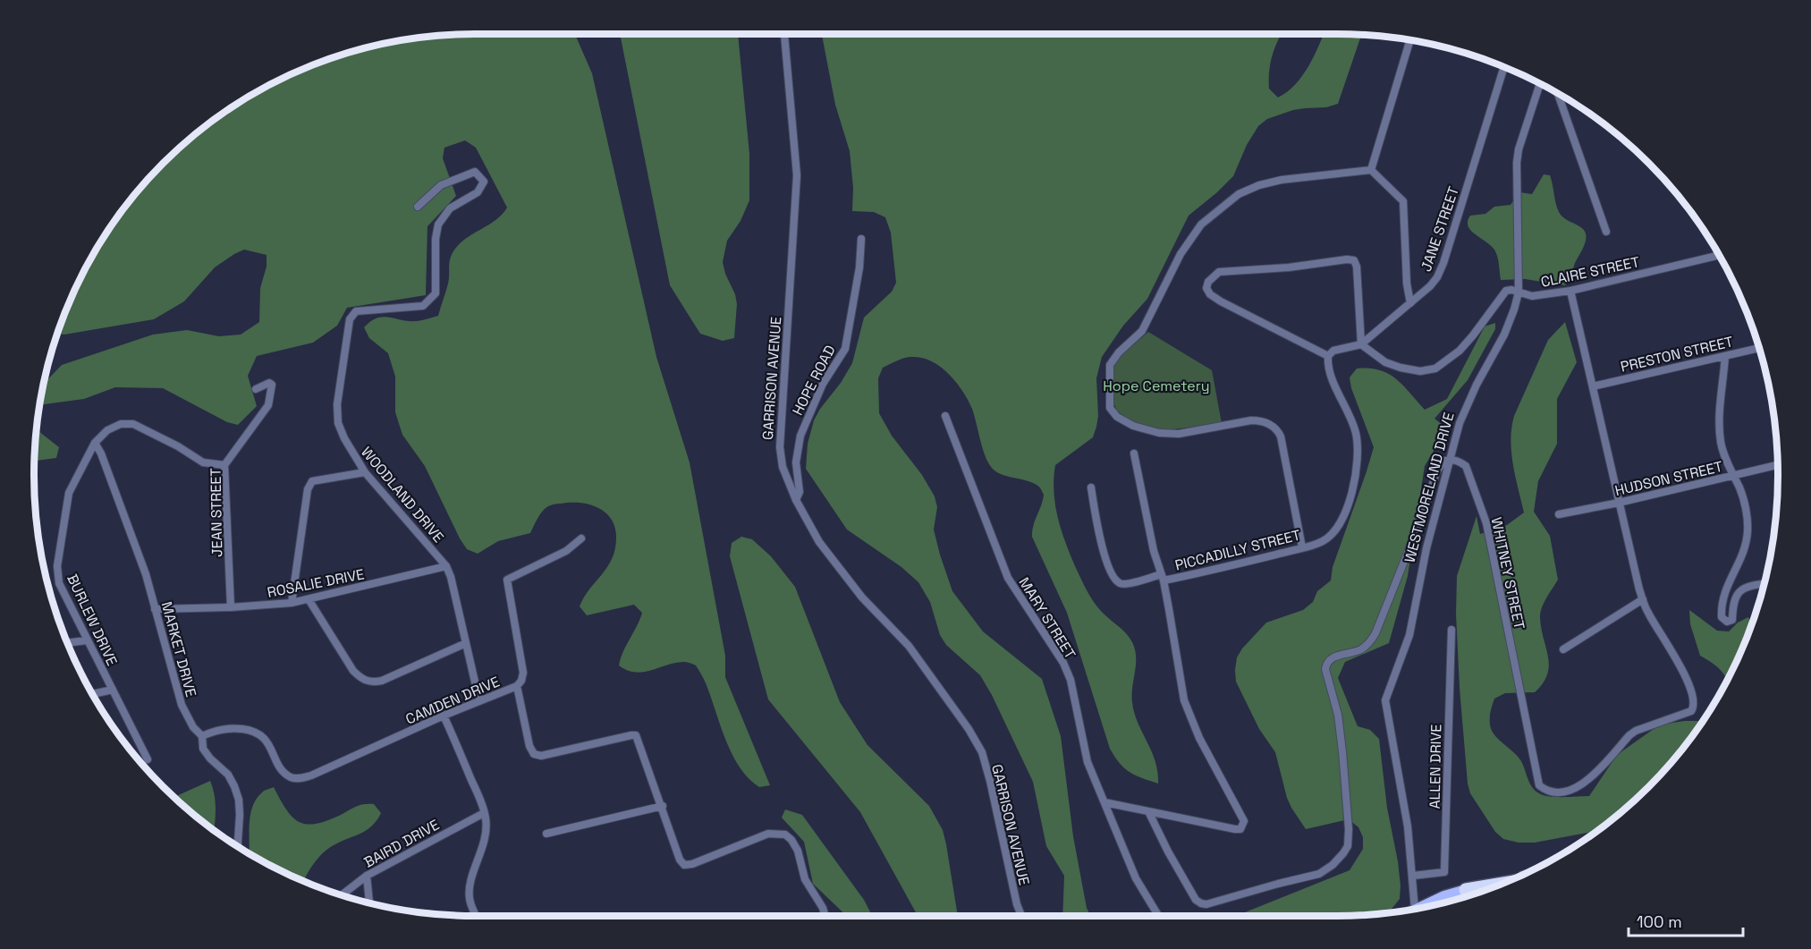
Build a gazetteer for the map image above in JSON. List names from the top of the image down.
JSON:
{
  "streets": {
    "street": [
      "JANE STREET",
      "CLAIRE STREET",
      "PRESTON STREET",
      "GARRISON AVENUE",
      "HOPE ROAD",
      "HUDSON STREET",
      "WESTMORELAND DRIVE",
      "WOODLAND DRIVE",
      "JEAN STREET",
      "PICCADILLY STREET",
      "WHITNEY STREET",
      "ROSALIE DRIVE",
      "MARY STREET",
      "BURLEW DRIVE",
      "MARKET DRIVE",
      "CAMDEN DRIVE",
      "ALLEN DRIVE",
      "BAIRD DRIVE"
    ]
  },
  "crossings": [
    ["JANE STREET", "CLAIRE STREET"],
    ["JANE STREET", "PICCADILLY STREET"],
    ["CLAIRE STREET", "WESTMORELAND DRIVE"],
    ["CLAIRE STREET", "WHITNEY STREET"],
    ["PRESTON STREET", "WHITNEY STREET"],
    ["GARRISON AVENUE", "HOPE ROAD"],
    ["HUDSON STREET", "WHITNEY STREET"],
    ["WESTMORELAND DRIVE", "WHITNEY STREET"],
    ["WESTMORELAND DRIVE", "ALLEN DRIVE"],
    ["WOODLAND DRIVE", "ROSALIE DRIVE"],
    ["WOODLAND DRIVE", "CAMDEN DRIVE"],
    ["JEAN STREET", "ROSALIE DRIVE"],
    ["JEAN STREET", "BURLEW DRIVE"],
    ["PICCADILLY STREET", "MARY STREET"],
    ["ROSALIE DRIVE", "MARKET DRIVE"],
    ["BURLEW DRIVE", "MARKET DRIVE"],
    ["MARKET DRIVE", "CAMDEN DRIVE"]
  ],
  "parks": ["Hope Cemetery"],
  "scale_bar": "100 m"
}
